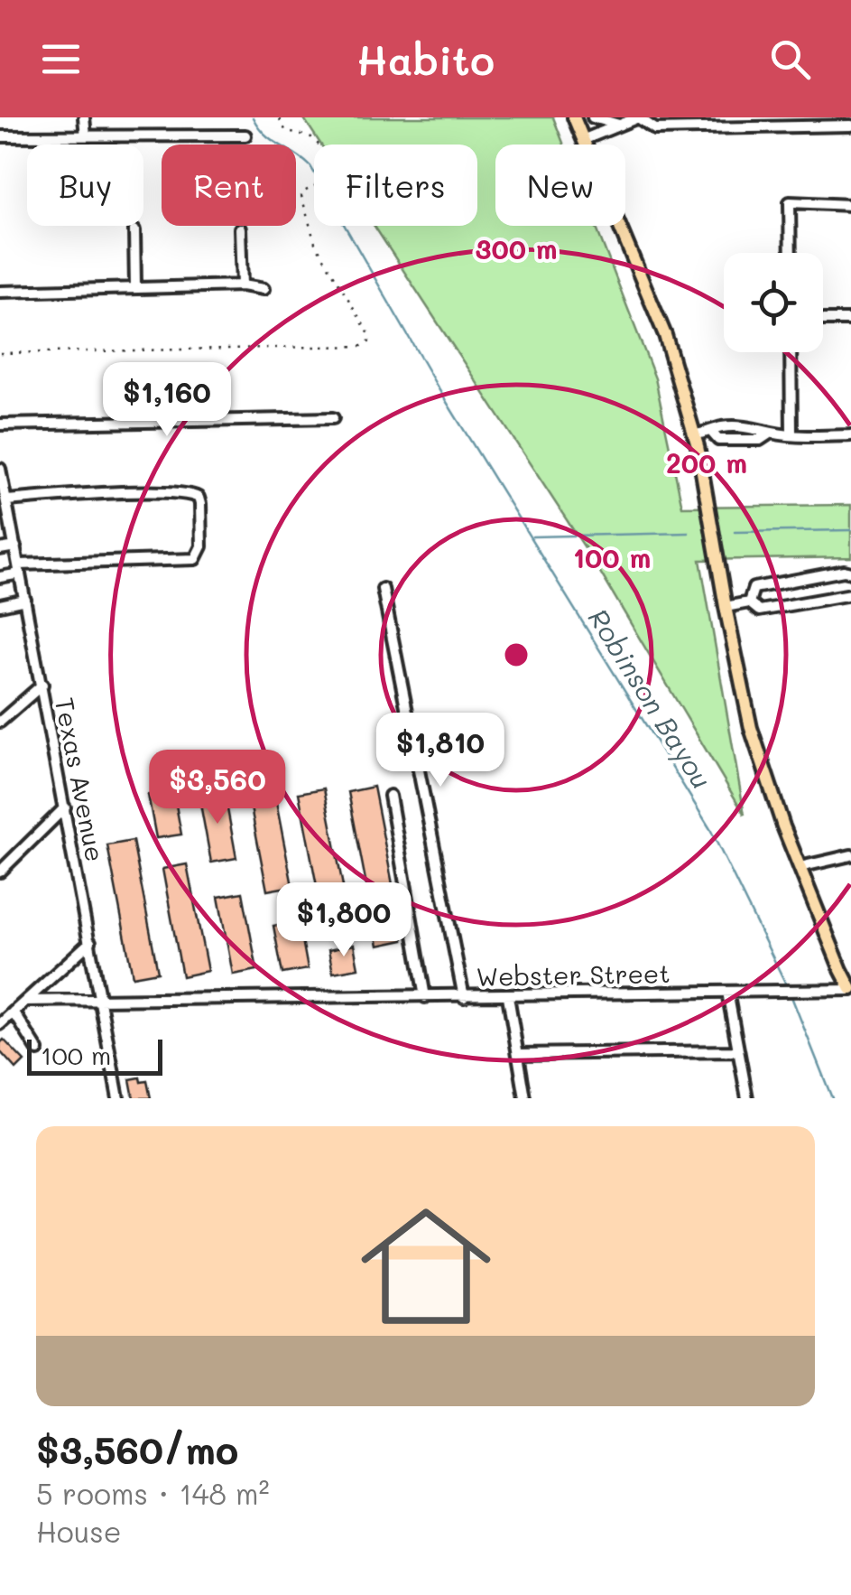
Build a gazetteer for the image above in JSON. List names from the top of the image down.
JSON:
{
  "streets": {
    "street": ["Texas Avenue", "Webster Street"]
  },
  "crossings": [
    ["Texas Avenue", "Webster Street"]
  ],
  "water": ["Robinson Bayou"],
  "scale_bar": "100 m",
  "page": {
    "header": "Habito",
    "chip": [
      "Buy",
      "Rent",
      "Filters",
      "New"
    ],
    "price": [
      "$1,160",
      "$1,810",
      "$3,560",
      "$1,800"
    ],
    "scale": "100 m",
    "list": [
      {
        "name": "$3,560/mo",
        "note": "5 rooms · 148 m² · House"
      }
    ]
  },
  "rings": ["300 m", "200 m", "100 m"]
}
